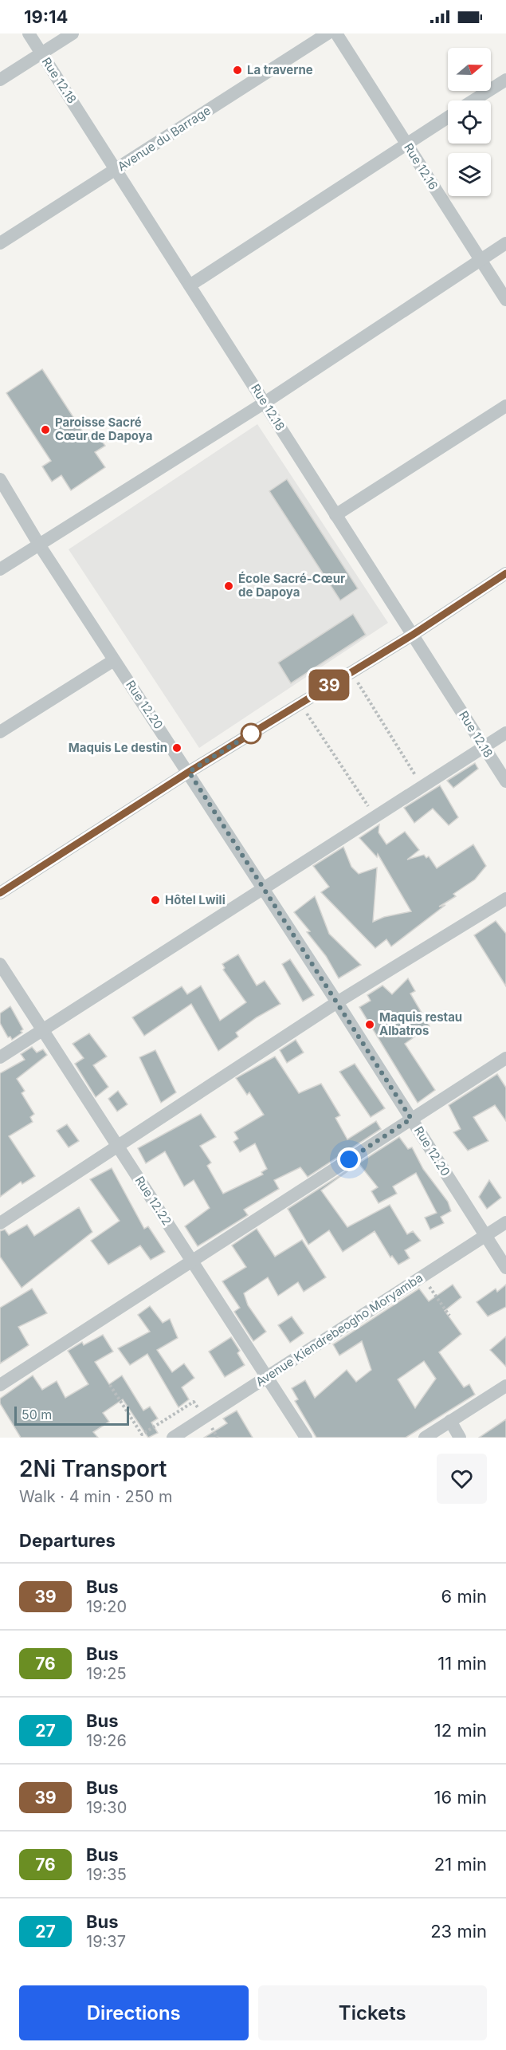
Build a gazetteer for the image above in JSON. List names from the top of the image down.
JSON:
{
  "streets": {
    "street": [
      "Rue 12.18",
      "Avenue du Barrage",
      "Rue 12.16",
      "Rue 12.20",
      "Rue 12.22",
      "Avenue Kiendrebeogho Moryamba"
    ]
  },
  "crossings": [
    ["Rue 12.18", "Avenue du Barrage"],
    ["Rue 12.20", "Avenue Kiendrebeogho Moryamba"],
    ["Rue 12.22", "Avenue Kiendrebeogho Moryamba"]
  ],
  "places": [
    "La traverne",
    "Paroisse Sacré Cœur de Dapoya",
    "École Sacré-Cœur de Dapoya",
    "Maquis Le destin",
    "Hôtel Lwili",
    "Maquis restau Albatros"
  ],
  "lines": ["bus line 39"],
  "scale_bar": "50 m",
  "north": "right",
  "page": {
    "status": "19:14",
    "on_map": "39",
    "scale": "50 m",
    "heading": [
      ["2Ni Transport", "Walk · 4 min · 250 m"],
      "Departures"
    ],
    "list": [
      {
        "mark": "39",
        "name": "Bus",
        "note": "19:20",
        "value": "6 min"
      },
      {
        "mark": "76",
        "name": "Bus",
        "note": "19:25",
        "value": "11 min"
      },
      {
        "mark": "27",
        "name": "Bus",
        "note": "19:26",
        "value": "12 min"
      },
      {
        "mark": "39",
        "name": "Bus",
        "note": "19:30",
        "value": "16 min"
      },
      {
        "mark": "76",
        "name": "Bus",
        "note": "19:35",
        "value": "21 min"
      },
      {
        "mark": "27",
        "name": "Bus",
        "note": "19:37",
        "value": "23 min"
      }
    ],
    "buttons": ["Directions", "Tickets"]
  }
}
